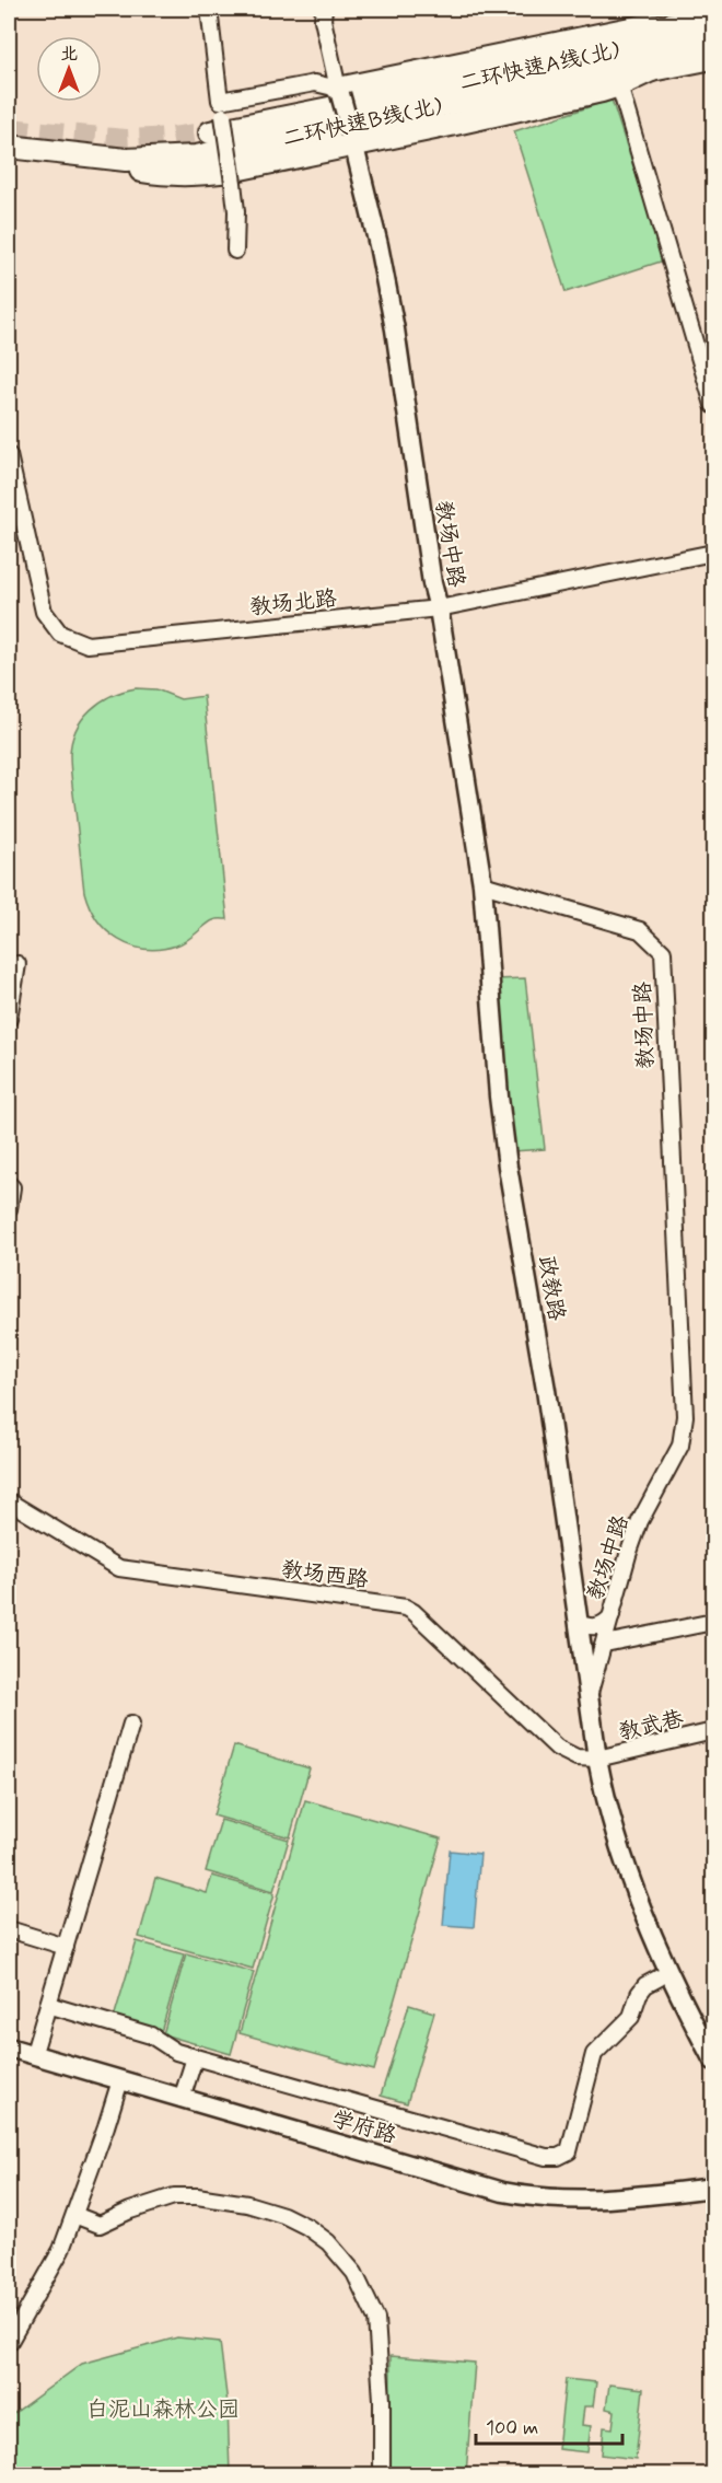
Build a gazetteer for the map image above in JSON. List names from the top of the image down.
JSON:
{
  "streets": {
    "highway": ["二环快速A线(北)", "二环快速B线(北)"],
    "main road": ["教场中路", "政教路", "学府路"],
    "street": ["教场北路", "教场西路", "教武巷"]
  },
  "crossings": [
    ["二环快速A线(北)", "二环快速B线(北)"],
    ["教场中路", "教场北路"],
    ["教场中路", "政教路"],
    ["教场中路", "教场西路"],
    ["教场中路", "教武巷"],
    ["教场西路", "教武巷"]
  ],
  "parks": ["白泥山森林公园"],
  "scale_bar": "100 m",
  "north": "top"
}
